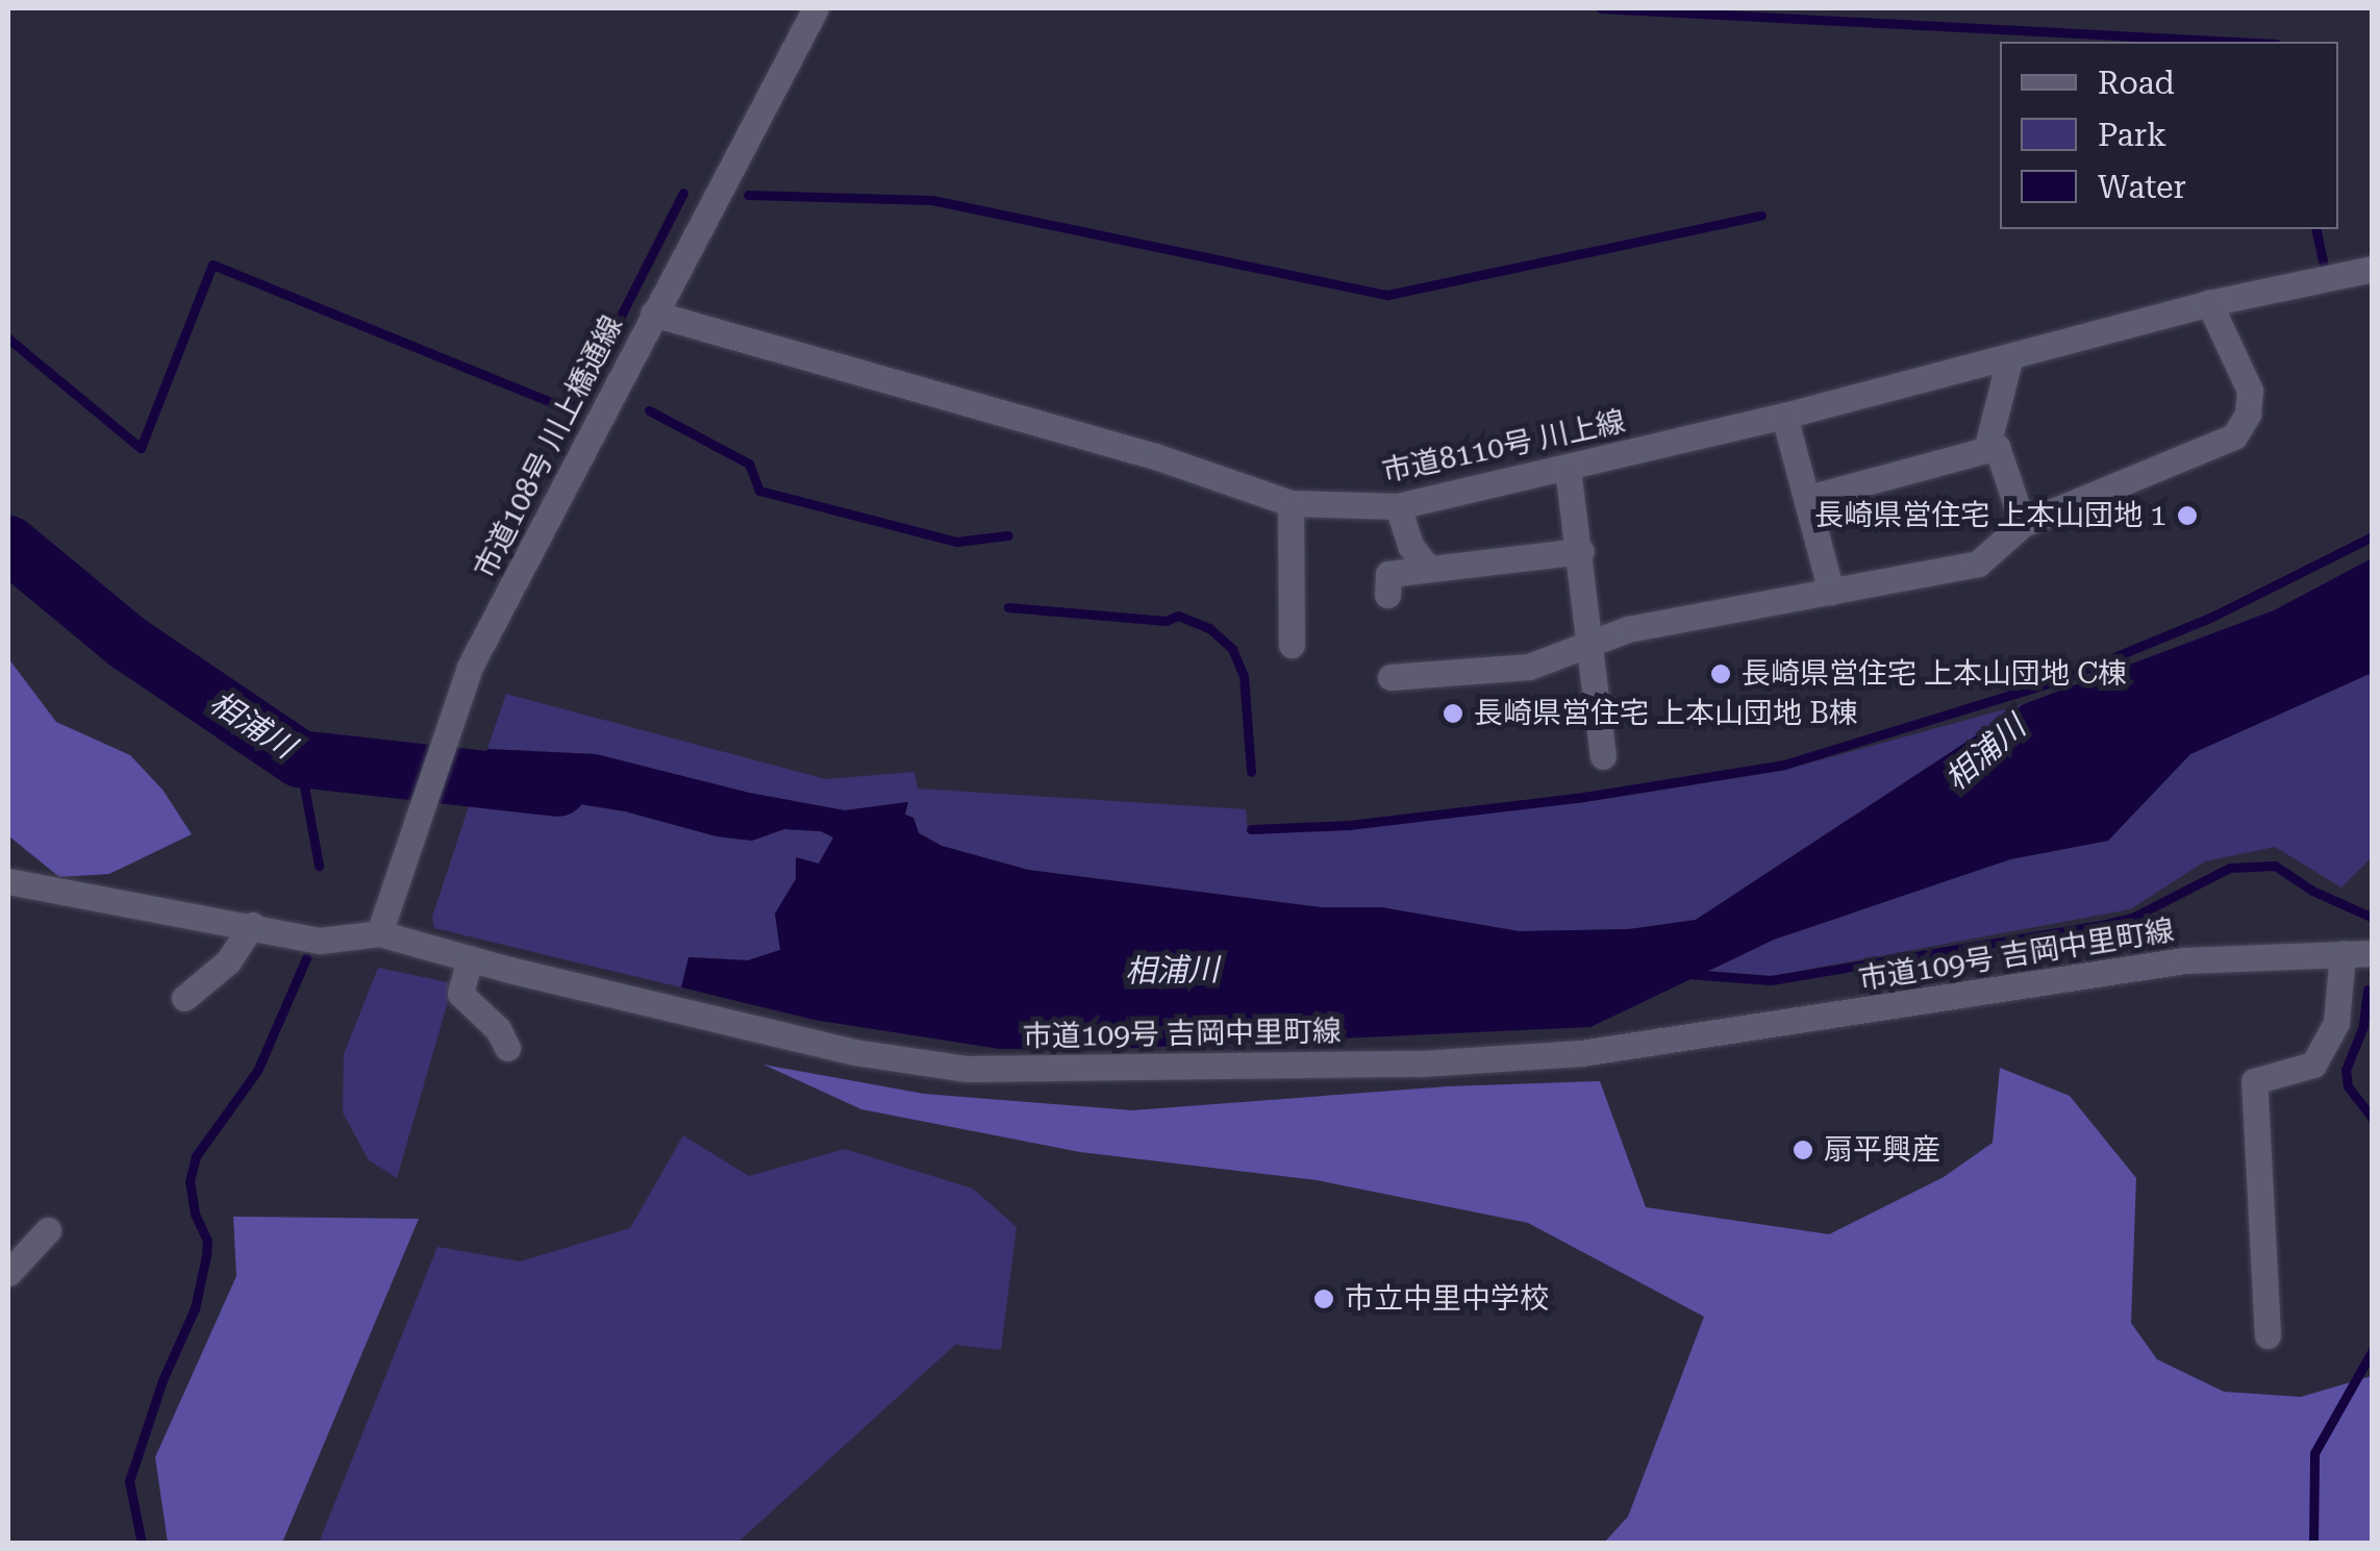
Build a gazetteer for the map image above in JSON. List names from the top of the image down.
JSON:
{
  "streets": {
    "street": ["市道108号 川上橋通線", "市道8110号 川上線", "市道109号 吉岡中里町線"]
  },
  "crossings": [
    ["市道108号 川上橋通線", "市道8110号 川上線"],
    ["市道108号 川上橋通線", "市道109号 吉岡中里町線"]
  ],
  "water": ["相浦川"],
  "places": [
    "長崎県営住宅 上本山団地 1",
    "長崎県営住宅 上本山団地 C棟",
    "長崎県営住宅 上本山団地 B棟",
    "扇平興産",
    "市立中里中学校"
  ],
  "legend": ["Road", "Park", "Water"]
}
